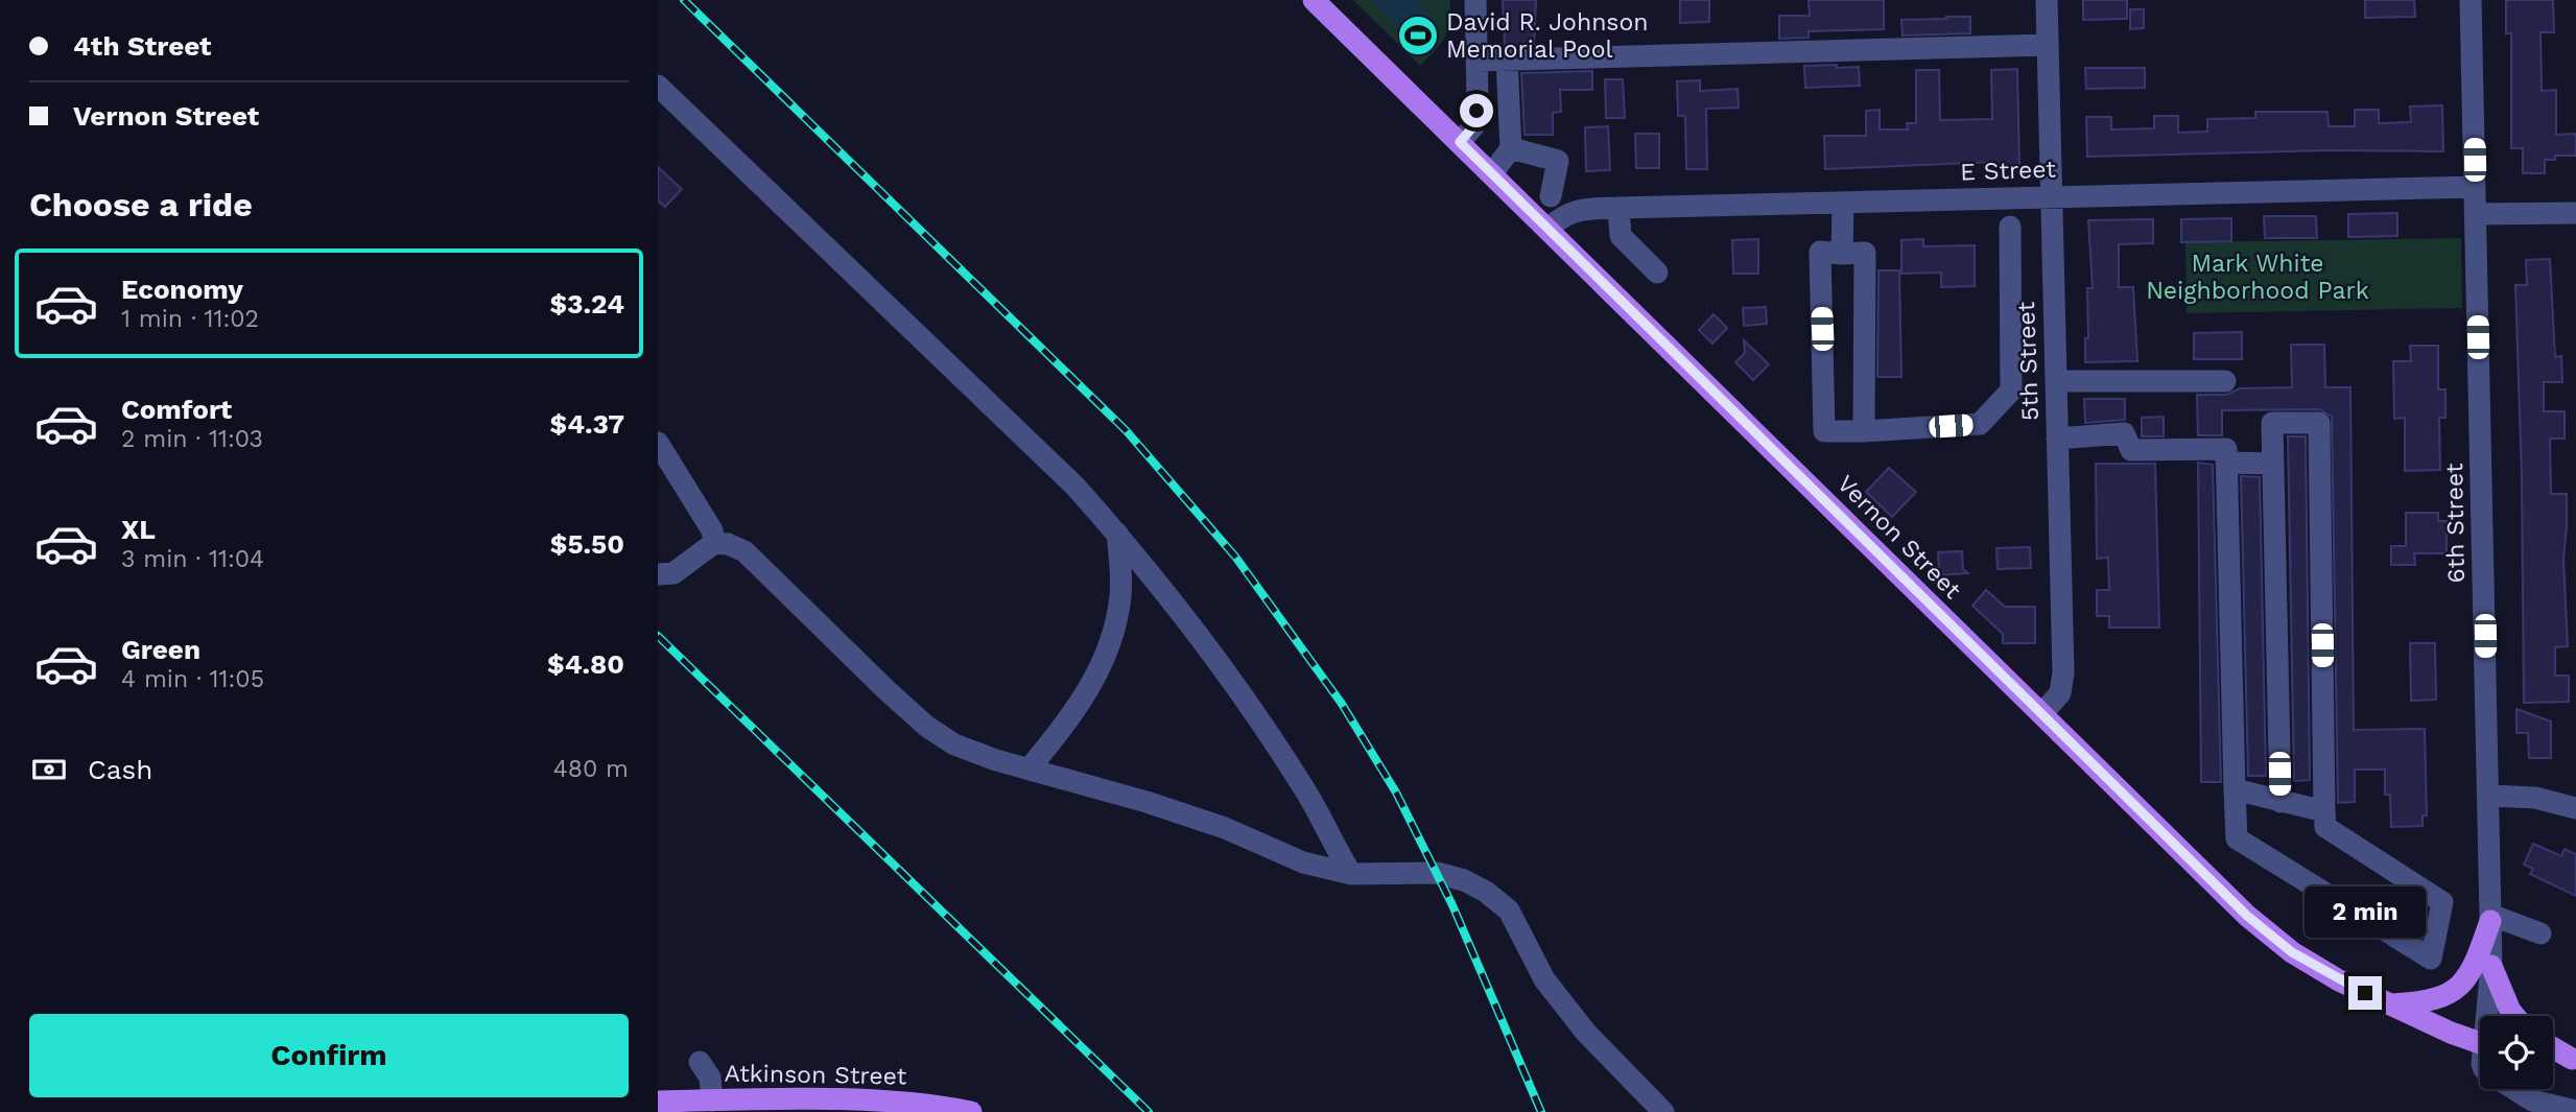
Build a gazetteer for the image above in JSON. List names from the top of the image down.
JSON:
{
  "streets": {
    "main road": ["Vernon Street", "Atkinson Street"],
    "street": ["E Street", "5th Street", "6th Street"]
  },
  "crossings": [
    ["E Street", "5th Street"],
    ["E Street", "6th Street"],
    ["E Street", "Vernon Street"],
    ["5th Street", "Vernon Street"]
  ],
  "parks": ["Mark White Neighborhood Park"],
  "places": {
    "sports": ["David R. Johnson Memorial Pool"]
  },
  "page": {
    "banner": ["4th Street", "Vernon Street"],
    "heading": "Choose a ride",
    "list": [
      {
        "name": "Economy",
        "note": "1 min · 11:02",
        "value": "$3.24"
      },
      {
        "name": "Comfort",
        "note": "2 min · 11:03",
        "value": "$4.37"
      },
      {
        "name": "XL",
        "note": "3 min · 11:04",
        "value": "$5.50"
      },
      {
        "name": "Green",
        "note": "4 min · 11:05",
        "value": "$4.80"
      }
    ],
    "pay": ["Cash", "480 m"],
    "bubble": "2 min",
    "buttons": "Confirm"
  }
}
